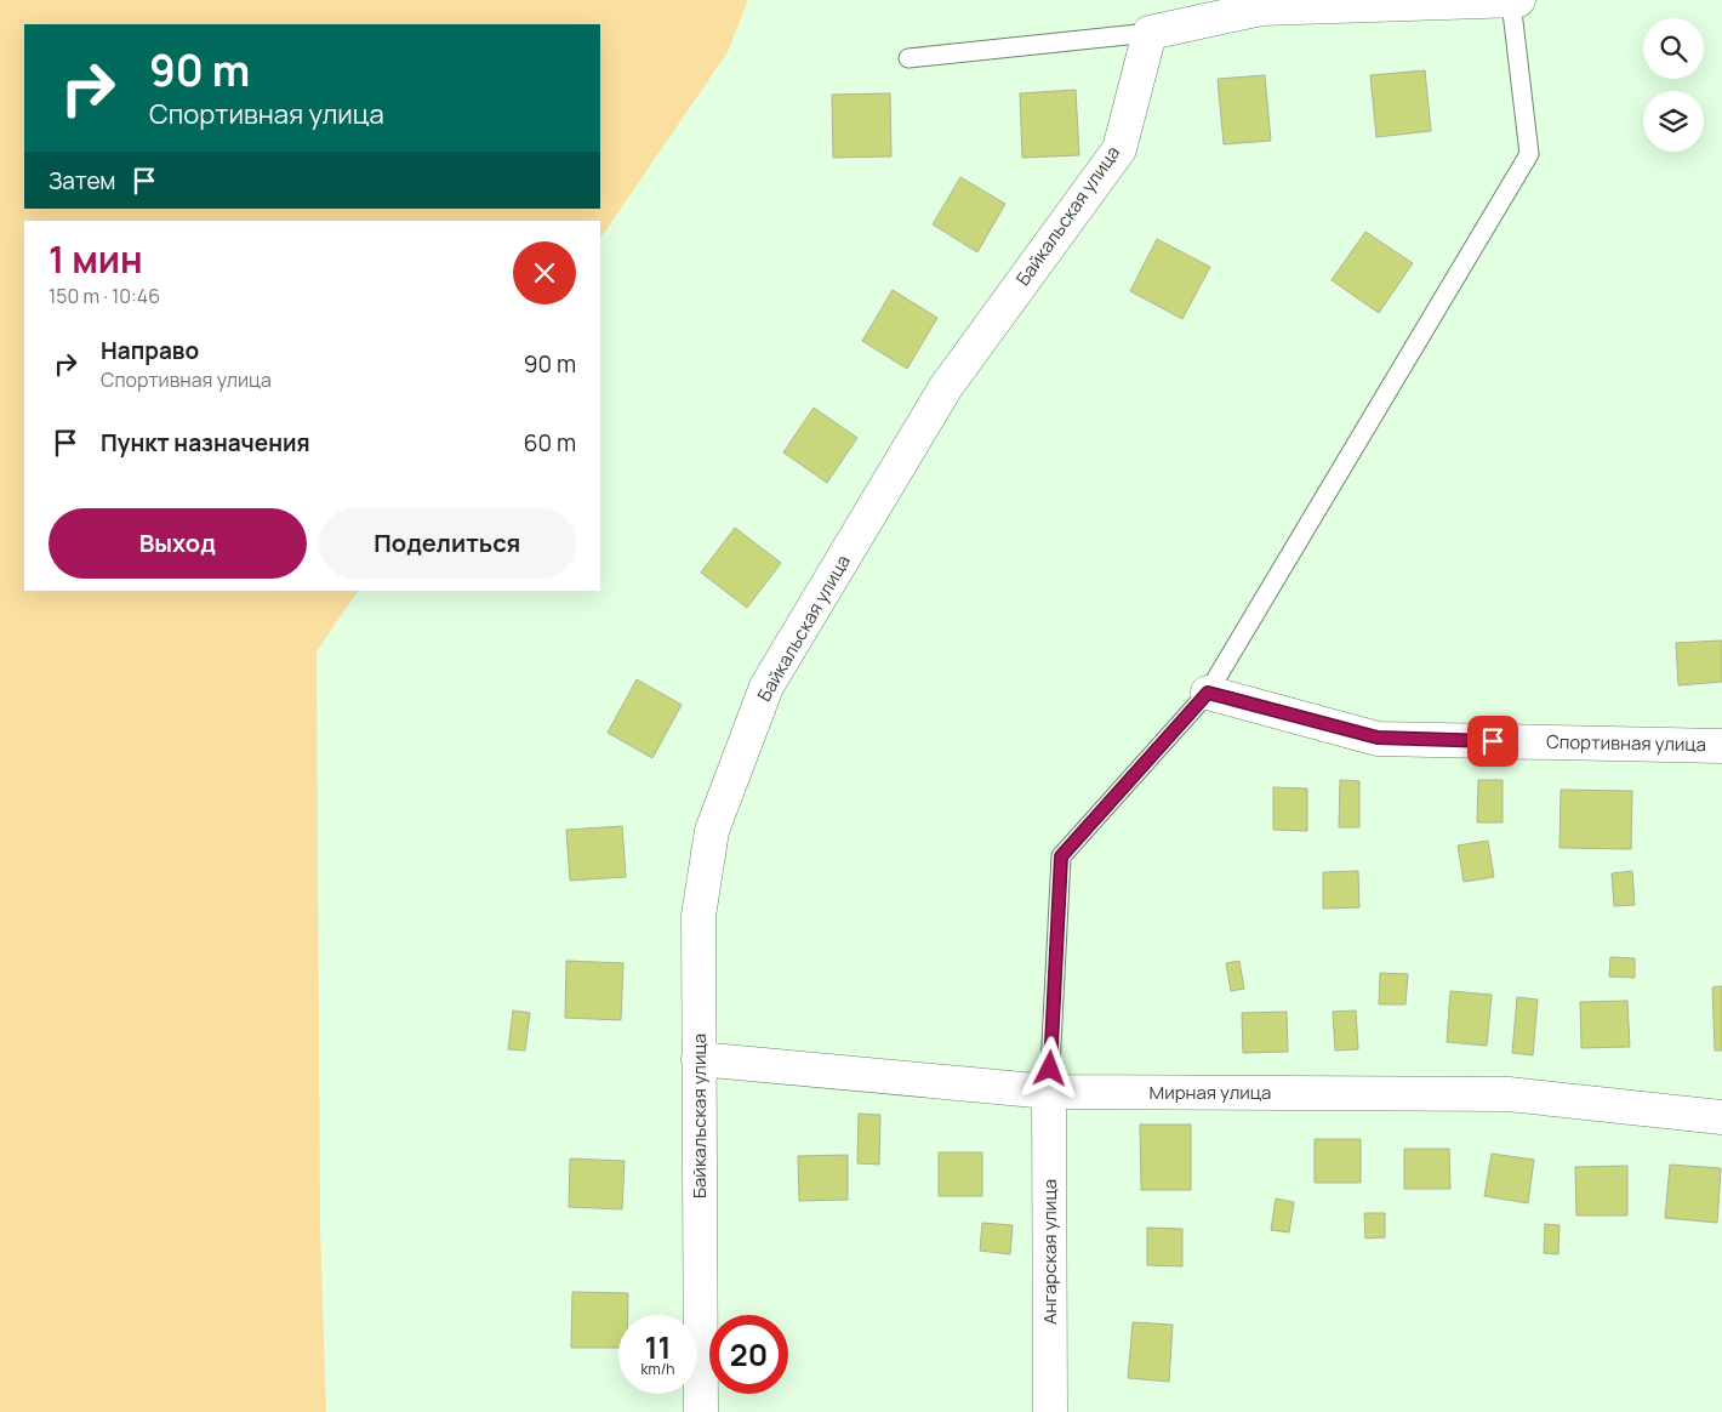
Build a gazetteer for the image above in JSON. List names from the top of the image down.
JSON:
{
  "streets": {
    "street": [
      "Байкальская улица",
      "Спортивная улица",
      "Мирная улица",
      "Ангарская улица"
    ]
  },
  "crossings": [
    ["Байкальская улица", "Мирная улица"],
    ["Мирная улица", "Ангарская улица"]
  ],
  "page": {
    "turn": ["90 m", "Спортивная улица"],
    "then": "Затем",
    "heading": ["1 мин", "150 m · 10:46"],
    "list": [
      {
        "name": "Направо",
        "note": "Спортивная улица",
        "value": "90 m"
      },
      {
        "name": "Пункт назначения",
        "value": "60 m"
      }
    ],
    "buttons": ["Выход", "Поделиться"],
    "speed": "11 km/h",
    "limit": "20"
  }
}
